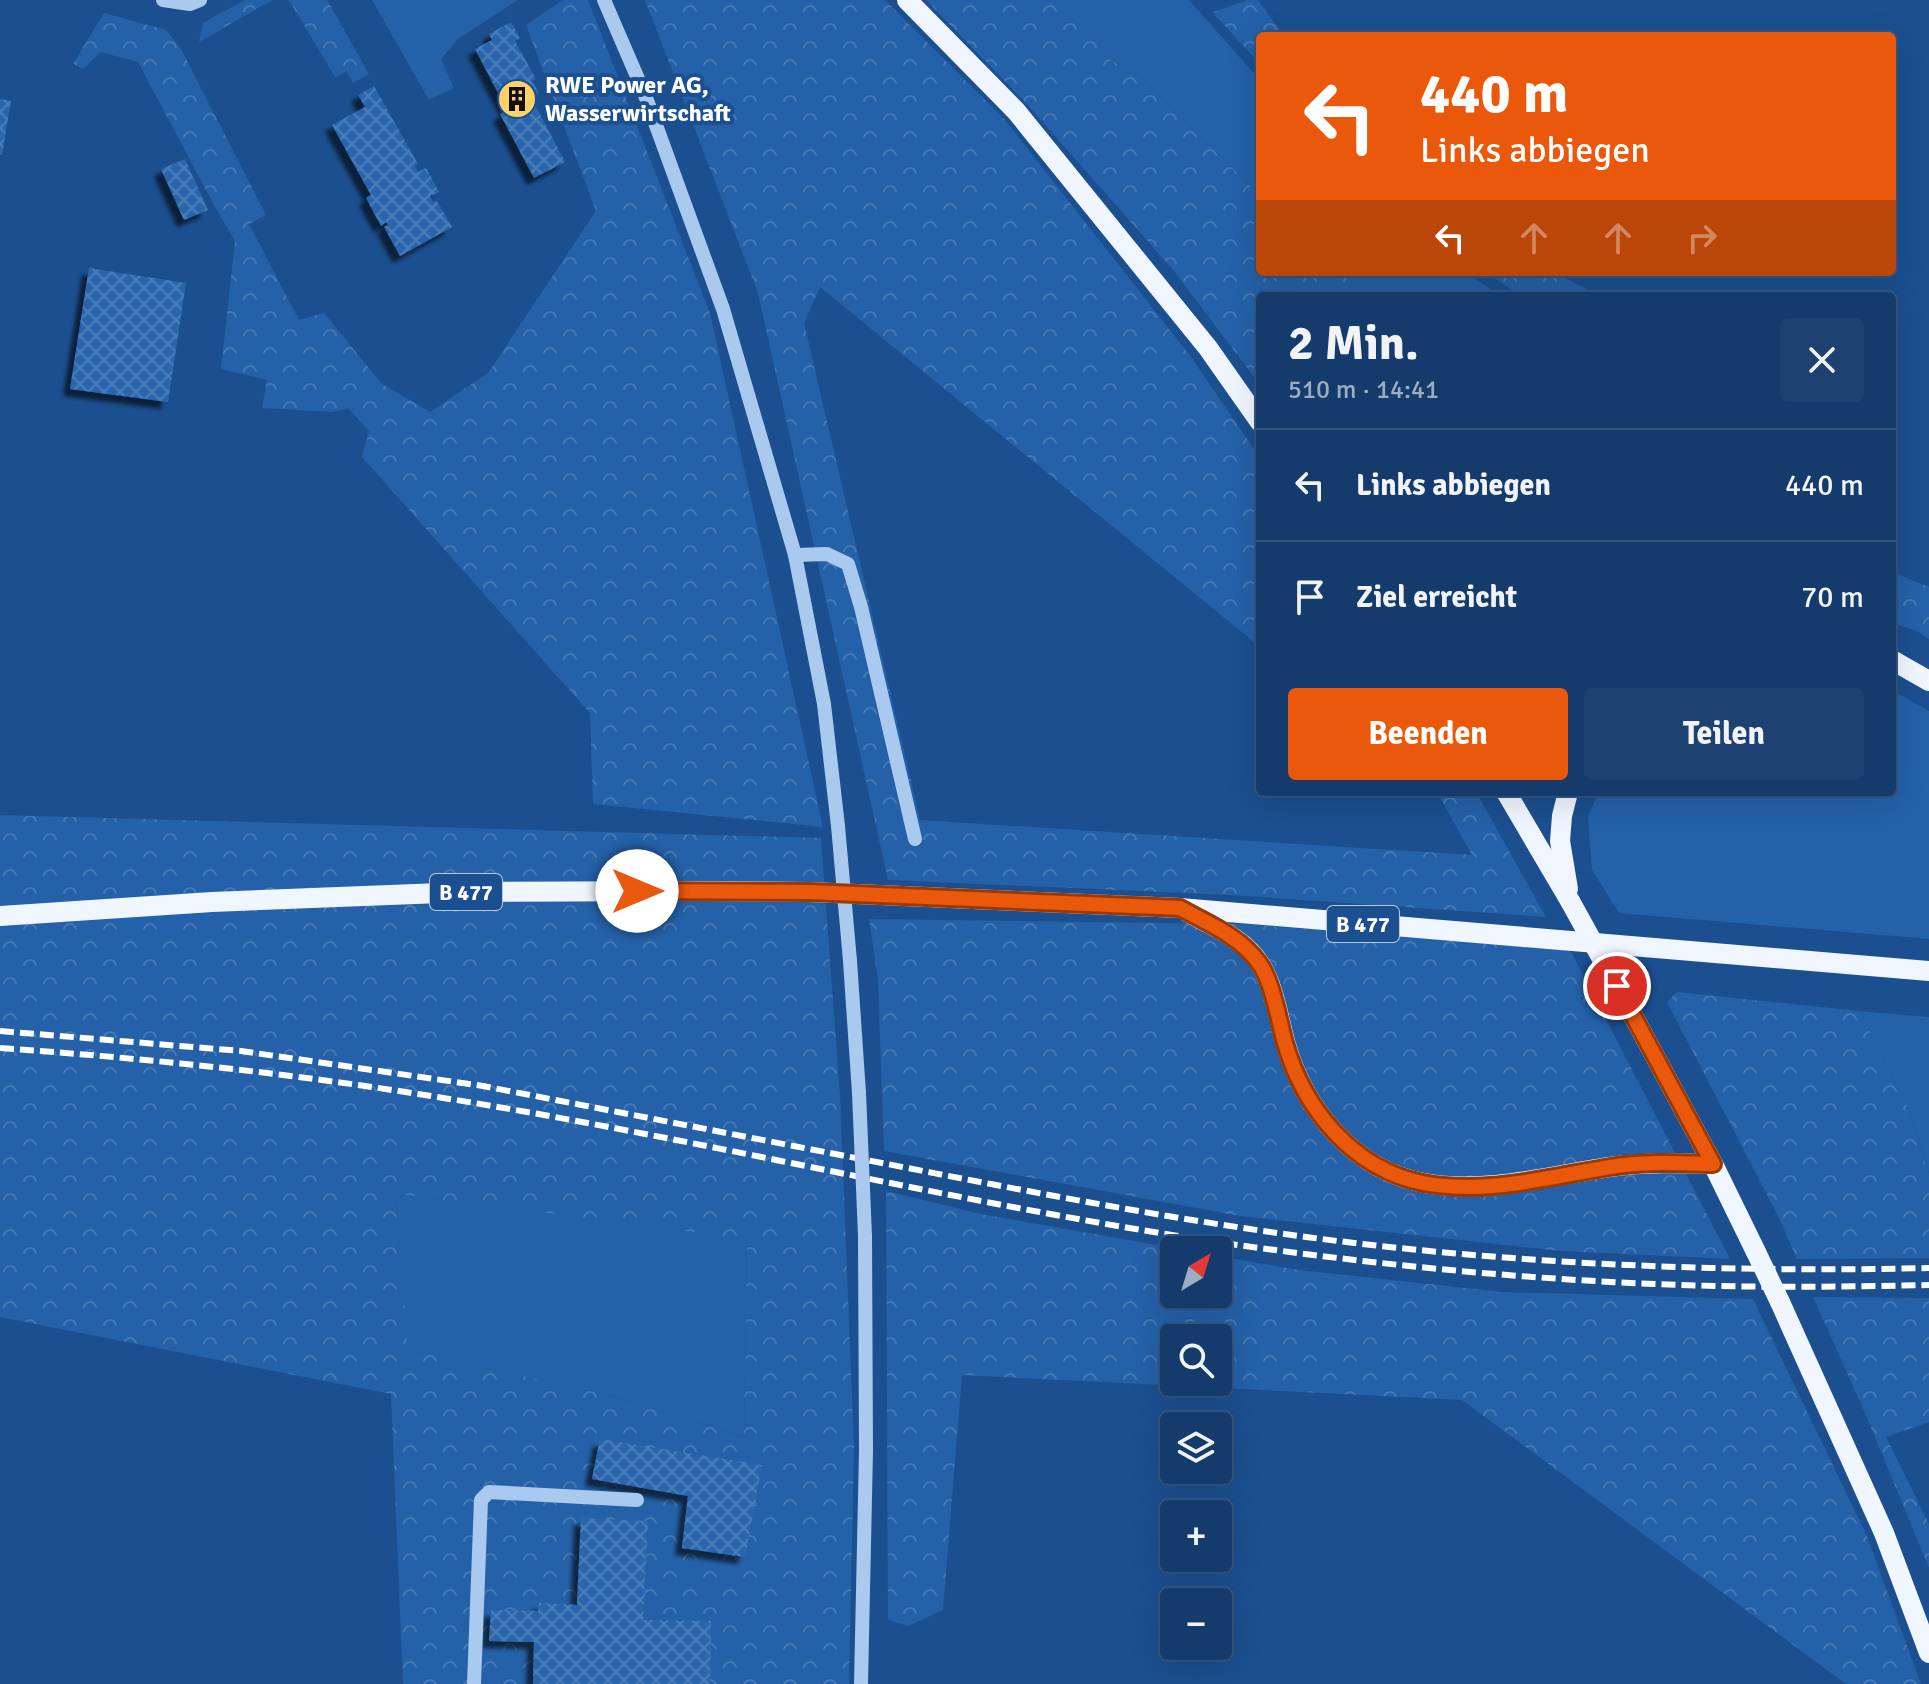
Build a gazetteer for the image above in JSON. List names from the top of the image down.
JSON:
{
  "streets": {
    "main road": ["B 477"]
  },
  "places": {
    "building": ["RWE Power AG, Wasserwirtschaft"]
  },
  "north": "top right",
  "page": {
    "turn": ["440 m", "Links abbiegen"],
    "heading": ["2 Min.", "510 m · 14:41"],
    "list": [
      {
        "name": "Links abbiegen",
        "value": "440 m"
      },
      {
        "name": "Ziel erreicht",
        "value": "70 m"
      }
    ],
    "buttons": ["Beenden", "Teilen"],
    "map_buttons": ["+", "−"]
  }
}
